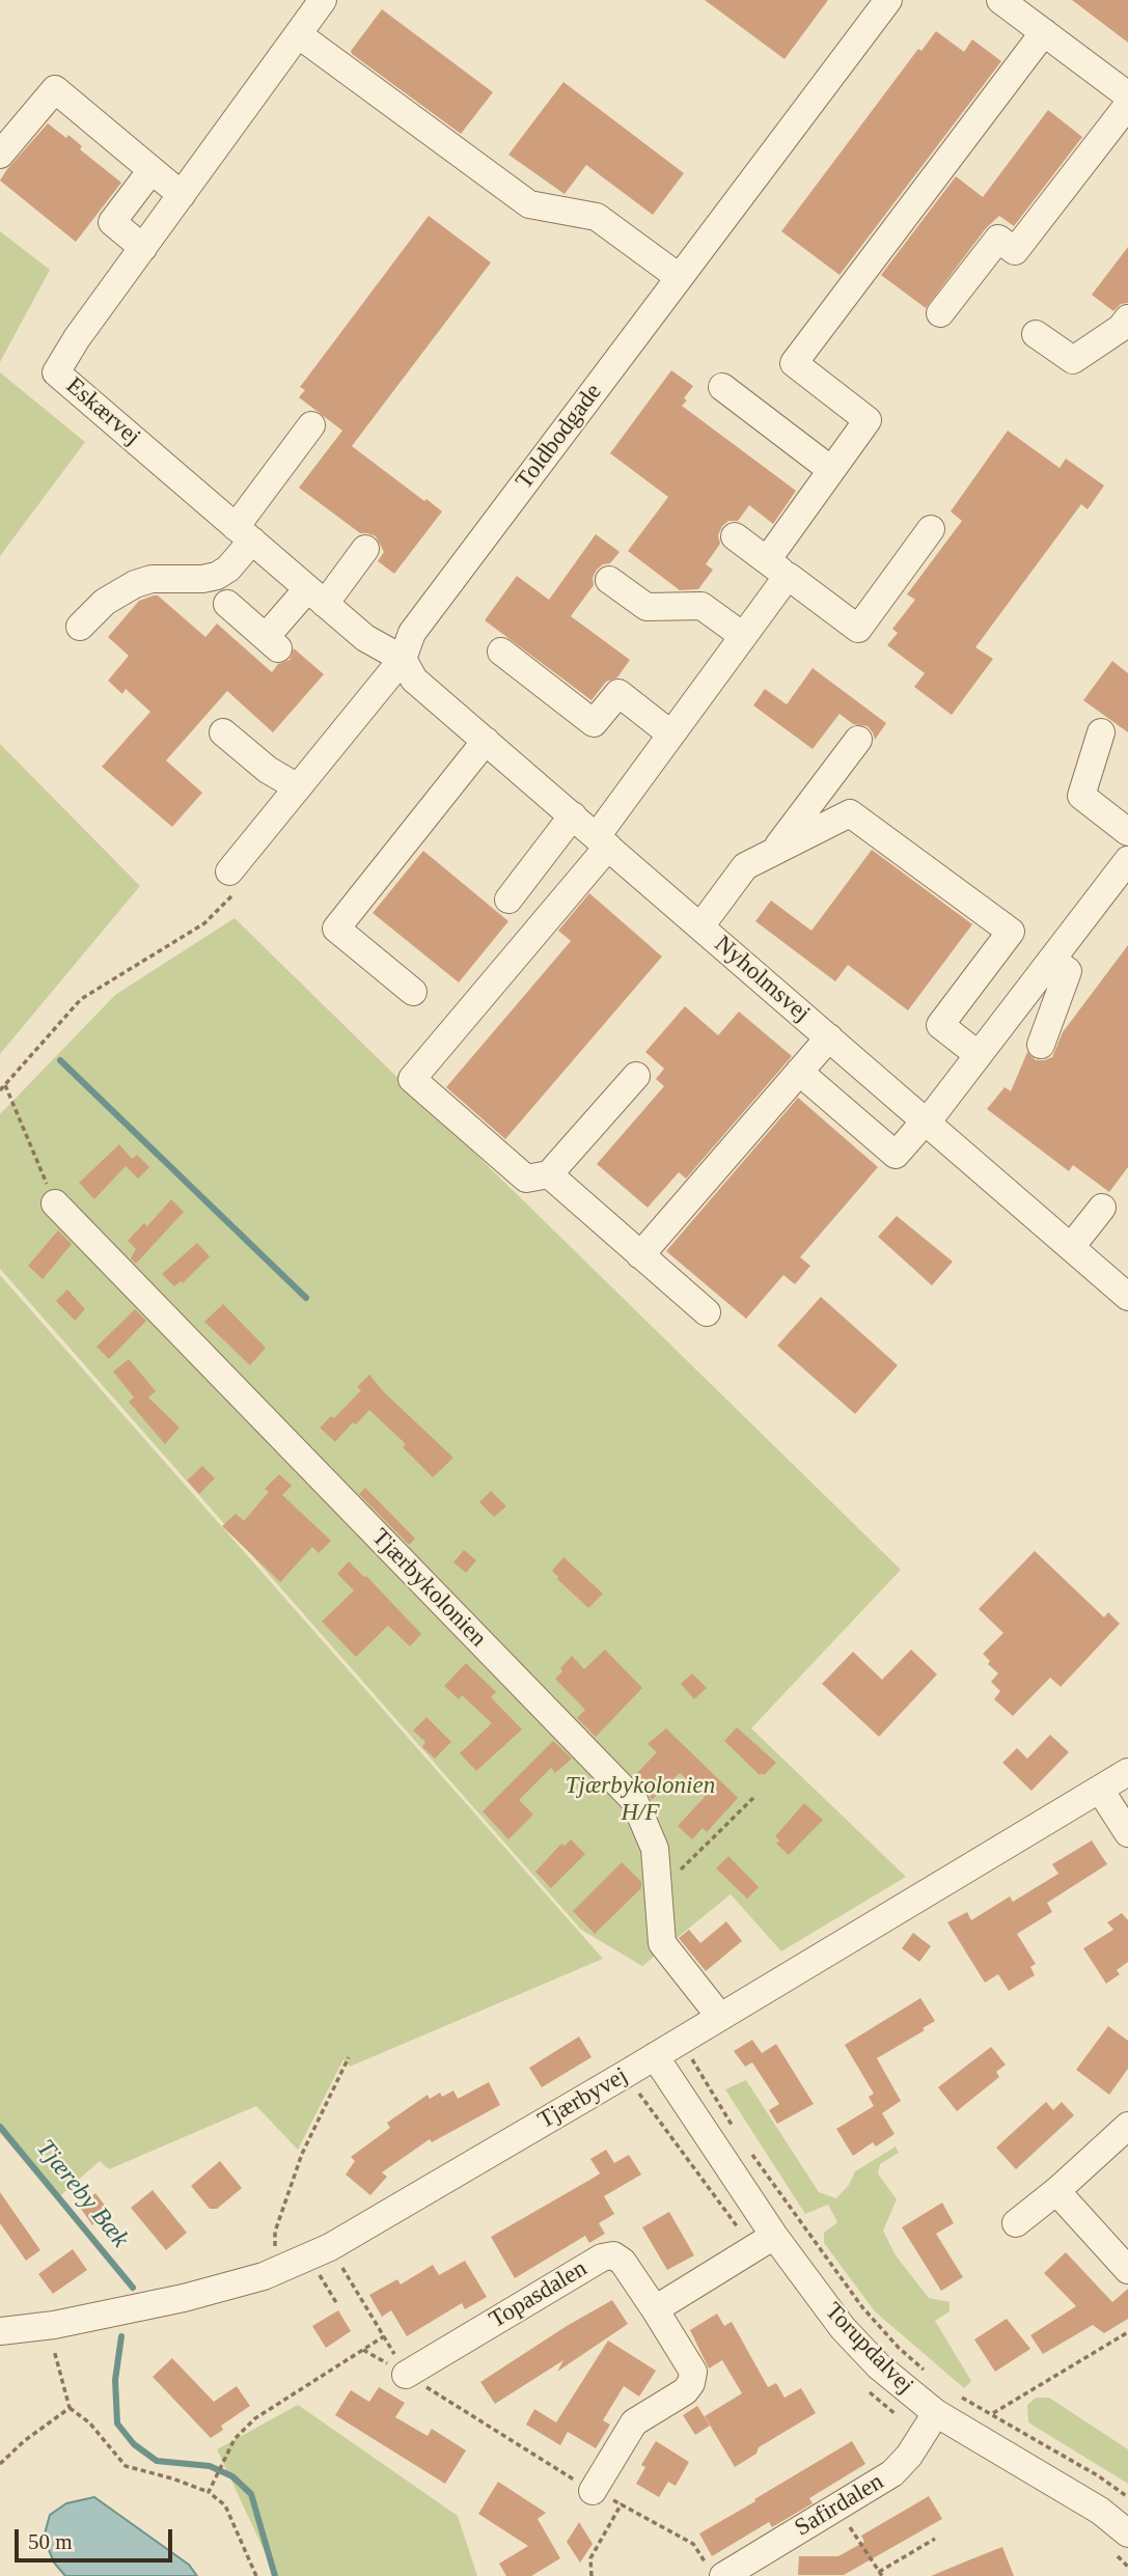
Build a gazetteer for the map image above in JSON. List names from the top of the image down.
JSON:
{
  "streets": {
    "street": [
      "Eskærvej",
      "Toldbodgade",
      "Nyholmsvej",
      "Tjærbykolonien",
      "Tjærbyvej",
      "Topasdalen",
      "Torupdalvej",
      "Safirdalen"
    ]
  },
  "crossings": [
    ["Eskærvej", "Toldbodgade"],
    ["Eskærvej", "Nyholmsvej"],
    ["Toldbodgade", "Nyholmsvej"],
    ["Tjærbykolonien", "Tjærbyvej"],
    ["Tjærbyvej", "Torupdalvej"],
    ["Torupdalvej", "Safirdalen"]
  ],
  "water": ["Tjæreby Bæk"],
  "parks": ["Tjærbykolonien H/F"],
  "scale_bar": "50 m"
}
